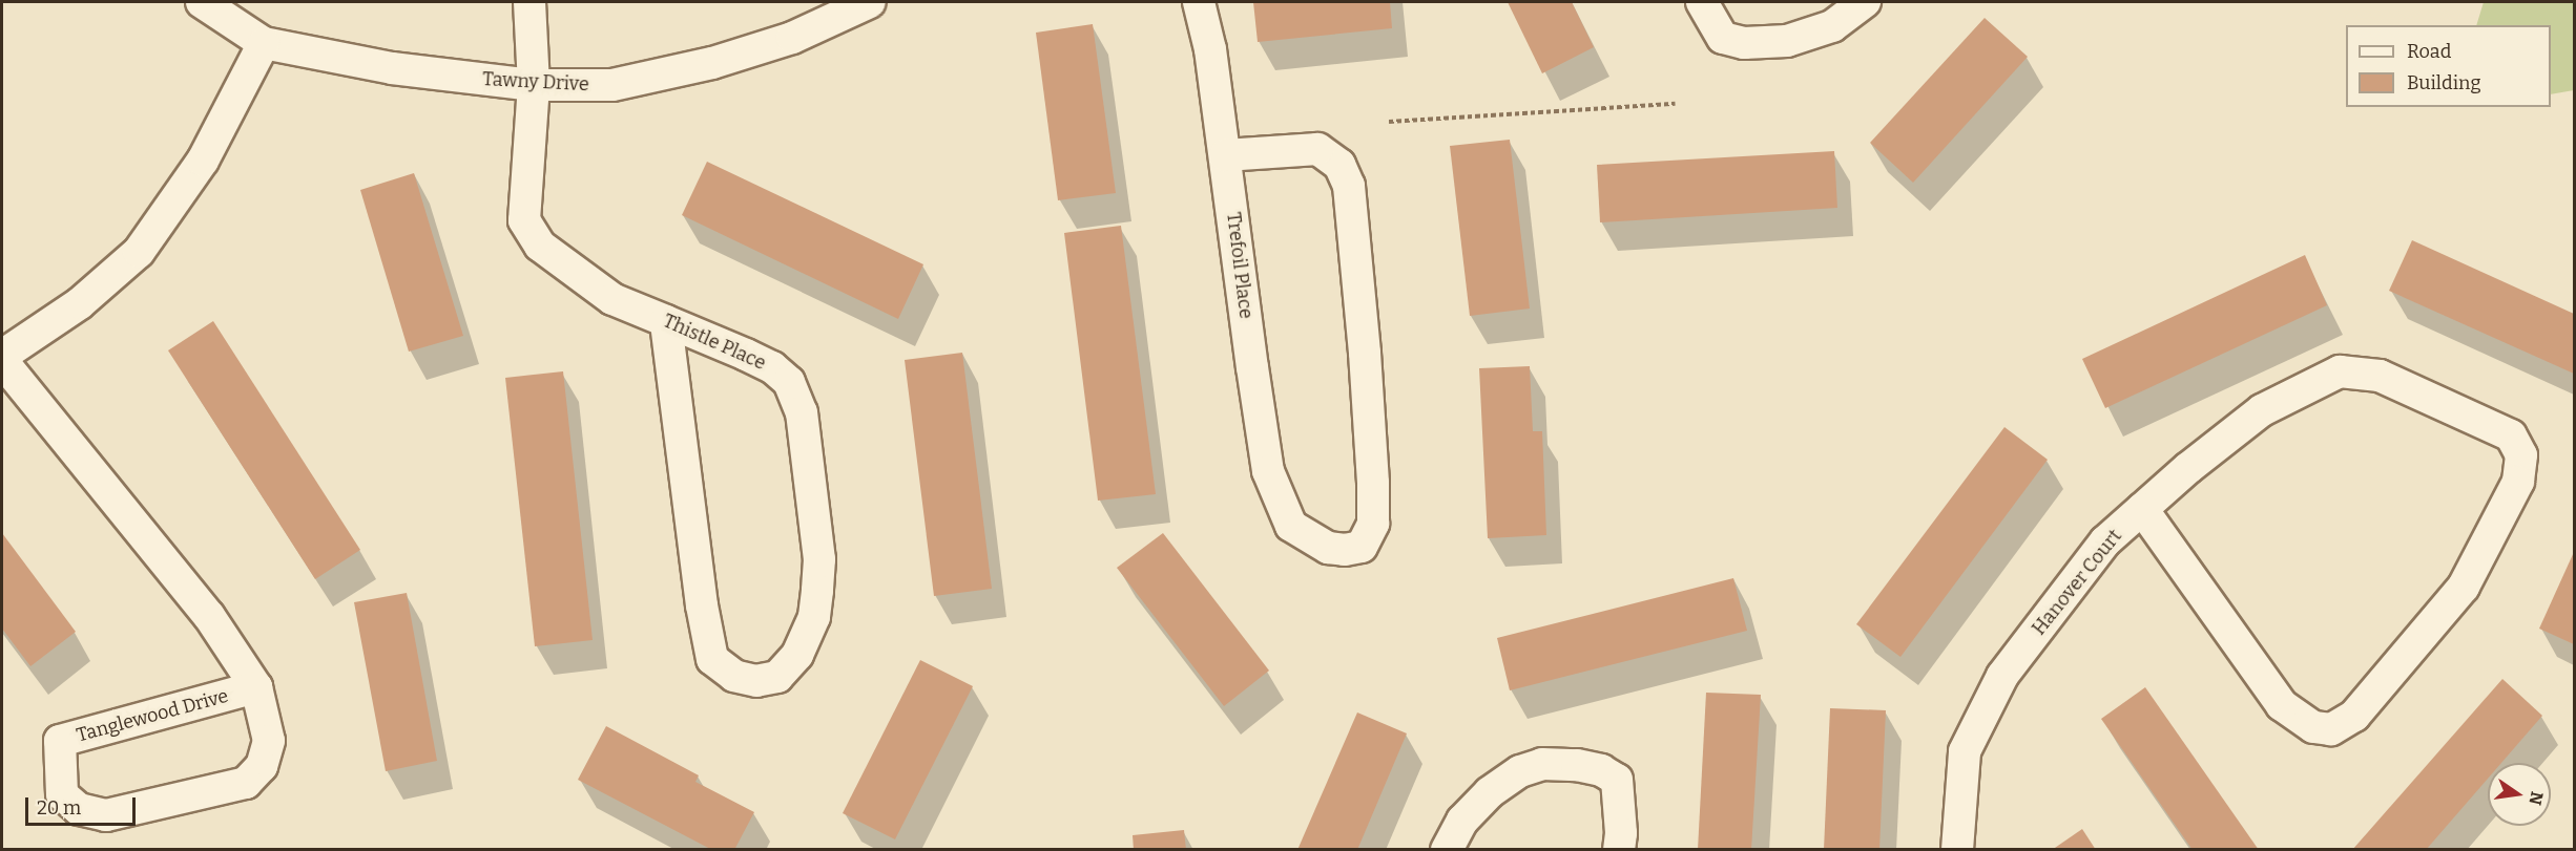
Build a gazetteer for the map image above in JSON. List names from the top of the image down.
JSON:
{
  "streets": {
    "street": [
      "Tawny Drive",
      "Trefoil Place",
      "Thistle Place",
      "Hanover Court",
      "Tanglewood Drive"
    ]
  },
  "crossings": [
    ["Tawny Drive", "Thistle Place"]
  ],
  "legend": ["Road", "Building"],
  "scale_bar": "20 m",
  "north": "right"
}
